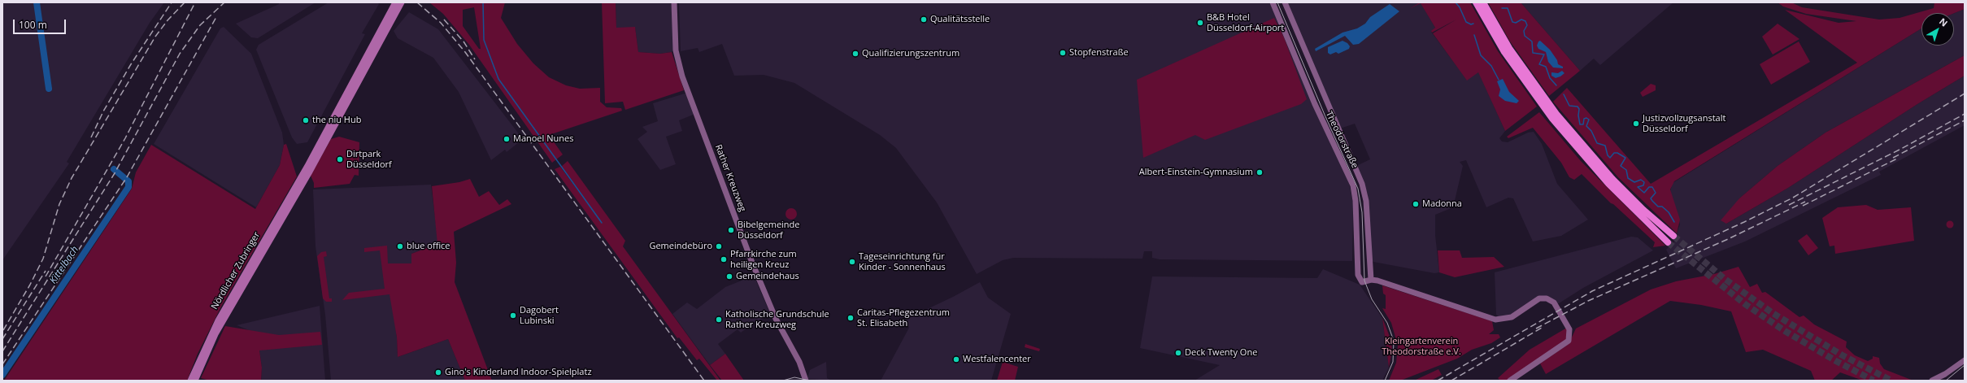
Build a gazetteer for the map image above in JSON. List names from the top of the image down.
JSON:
{
  "streets": {
    "main road": ["Theodorstraße", "Rather Kreuzweg", "Nördlicher Zubringer"]
  },
  "water": ["Kittelbach"],
  "parks": ["Kleingartenverein Theodorstraße e.V."],
  "places": [
    "Qualitätsstelle",
    "B&B Hotel Düsseldorf-Airport",
    "Stopfenstraße",
    "Qualifizierungszentrum",
    "the niu Hub",
    "Justizvollzugsanstalt Düsseldorf",
    "Manoel Nunes",
    "Dirtpark Düsseldorf",
    "Albert-Einstein-Gymnasium",
    "Madonna",
    "Bibelgemeinde Düsseldorf",
    "blue office",
    "Gemeindebüro",
    "Pfarrkirche zum heiligen Kreuz",
    "Tageseinrichtung für Kinder - Sonnenhaus",
    "Gemeindehaus",
    "Dagobert Lubinski",
    "Caritas-Pflegezentrum St. Elisabeth",
    "Katholische Grundschule Rather Kreuzweg",
    "Deck Twenty One",
    "Westfalencenter",
    "Gino's Kinderland Indoor-Spielplatz"
  ],
  "scale_bar": "100 m",
  "north": "top right"
}
